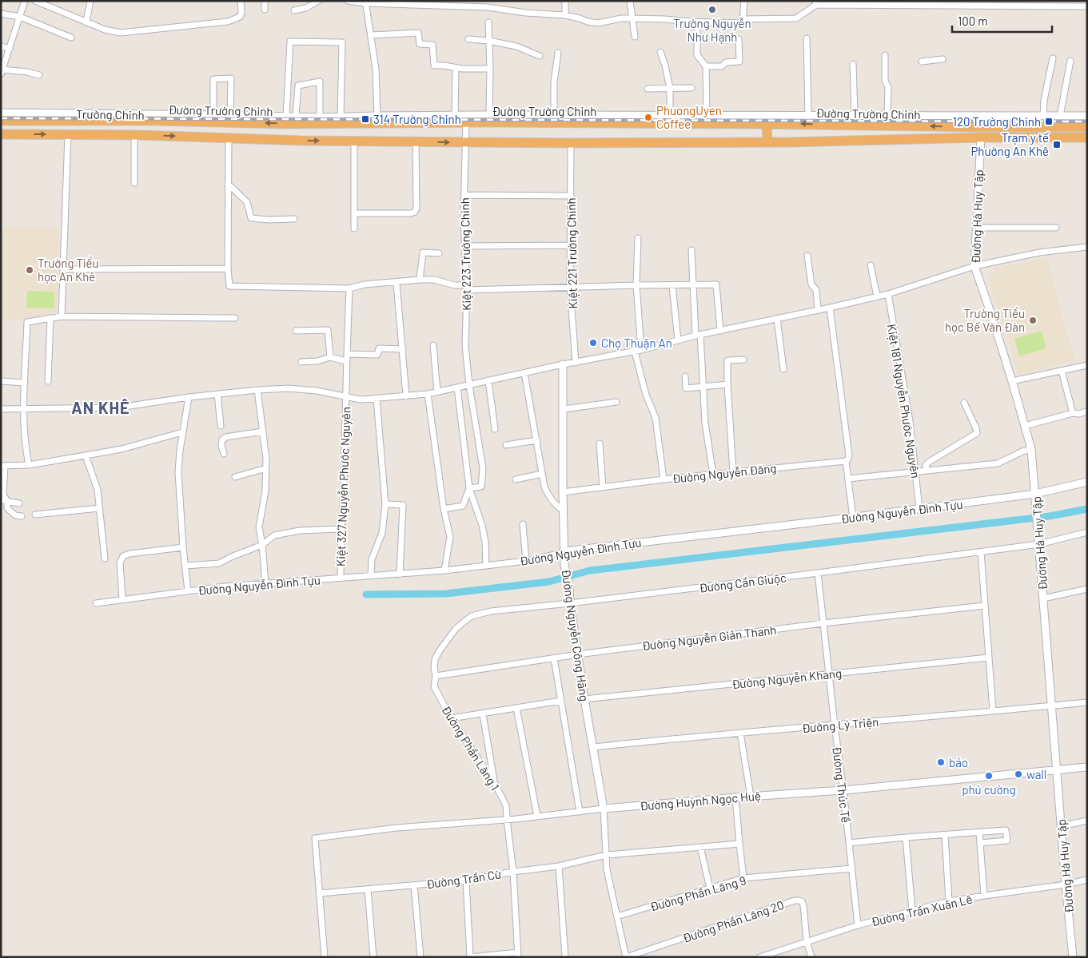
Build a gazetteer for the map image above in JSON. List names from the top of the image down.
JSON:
{
  "streets": {
    "highway": ["Đường Trường Chinh"],
    "street": [
      "Trường Chinh",
      "Đường Hà Huy Tập",
      "Kiệt 221 Trường Chinh",
      "Kiệt 223 Trường Chinh",
      "Kiệt 181 Nguyễn Phước Nguyên",
      "Đường Nguyễn Đăng",
      "Kiệt 327 Nguyễn Phước Nguyên",
      "Đường Nguyễn Đình Tựu",
      "Đường Cần Giuộc",
      "Đường Nguyễn Công Hãng",
      "Đường Nguyễn Giản Thanh",
      "Đường Nguyễn Khang",
      "Đường Lý Triện",
      "Đường Phần Lăng 1",
      "Đường Thúc Tề",
      "Đường Huỳnh Ngọc Huệ",
      "Đường Trần Cừ",
      "Đường Phần Lăng 9",
      "Đường Trần Xuân Lê",
      "Đường Phần Lăng 20"
    ]
  },
  "crossings": [
    ["Đường Trường Chinh", "Trường Chinh"],
    ["Đường Trường Chinh", "Đường Hà Huy Tập"],
    ["Đường Trường Chinh", "Kiệt 221 Trường Chinh"],
    ["Đường Trường Chinh", "Kiệt 223 Trường Chinh"],
    ["Đường Hà Huy Tập", "Đường Nguyễn Đình Tựu"],
    ["Đường Hà Huy Tập", "Đường Cần Giuộc"],
    ["Đường Hà Huy Tập", "Đường Lý Triện"],
    ["Đường Hà Huy Tập", "Đường Huỳnh Ngọc Huệ"],
    ["Đường Hà Huy Tập", "Đường Trần Xuân Lê"],
    ["Kiệt 181 Nguyễn Phước Nguyên", "Đường Nguyễn Đình Tựu"],
    ["Đường Nguyễn Đăng", "Đường Nguyễn Công Hãng"],
    ["Kiệt 327 Nguyễn Phước Nguyên", "Đường Nguyễn Đình Tựu"],
    ["Đường Nguyễn Đình Tựu", "Đường Nguyễn Công Hãng"],
    ["Đường Cần Giuộc", "Đường Nguyễn Công Hãng"],
    ["Đường Cần Giuộc", "Đường Nguyễn Giản Thanh"],
    ["Đường Cần Giuộc", "Đường Phần Lăng 1"],
    ["Đường Cần Giuộc", "Đường Thúc Tề"],
    ["Đường Nguyễn Công Hãng", "Đường Nguyễn Giản Thanh"],
    ["Đường Nguyễn Công Hãng", "Đường Nguyễn Khang"],
    ["Đường Nguyễn Công Hãng", "Đường Lý Triện"],
    ["Đường Nguyễn Công Hãng", "Đường Huỳnh Ngọc Huệ"],
    ["Đường Nguyễn Giản Thanh", "Đường Phần Lăng 1"],
    ["Đường Nguyễn Giản Thanh", "Đường Thúc Tề"],
    ["Đường Nguyễn Khang", "Đường Thúc Tề"],
    ["Đường Lý Triện", "Đường Thúc Tề"],
    ["Đường Phần Lăng 1", "Đường Huỳnh Ngọc Huệ"],
    ["Đường Phần Lăng 1", "Đường Trần Cừ"],
    ["Đường Thúc Tề", "Đường Huỳnh Ngọc Huệ"],
    ["Đường Thúc Tề", "Đường Phần Lăng 9"],
    ["Đường Thúc Tề", "Đường Trần Xuân Lê"],
    ["Đường Huỳnh Ngọc Huệ", "Đường Trần Cừ"],
    ["Đường Trần Xuân Lê", "Đường Phần Lăng 20"]
  ],
  "districts": ["AN KHÊ"],
  "places": {
    "other": [
      "Trường Nguyễn Như Hạnh",
      "PhuongUyen Coffee",
      "Trường Tiểu học An Khê",
      "Trường Tiểu học Bế Văn Đàn",
      "Chợ Thuận An",
      "bảo",
      "wall",
      "phú cường"
    ],
    "transit": ["314 Trường Chinh", "120 Trường Chinh", "Trạm y tế Phường An Khê"]
  },
  "scale_bar": "100 m"
}
